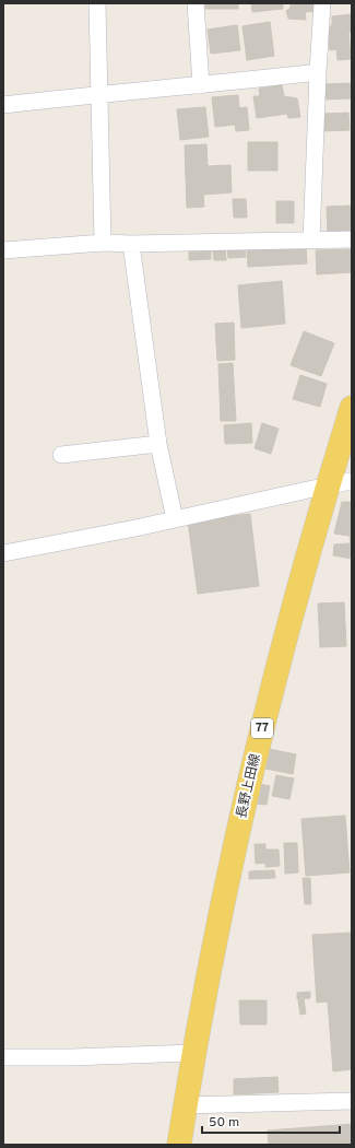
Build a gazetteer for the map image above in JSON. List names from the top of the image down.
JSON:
{
  "streets": {
    "main road": ["77", "長野上田線"]
  },
  "scale_bar": "50 m"
}
